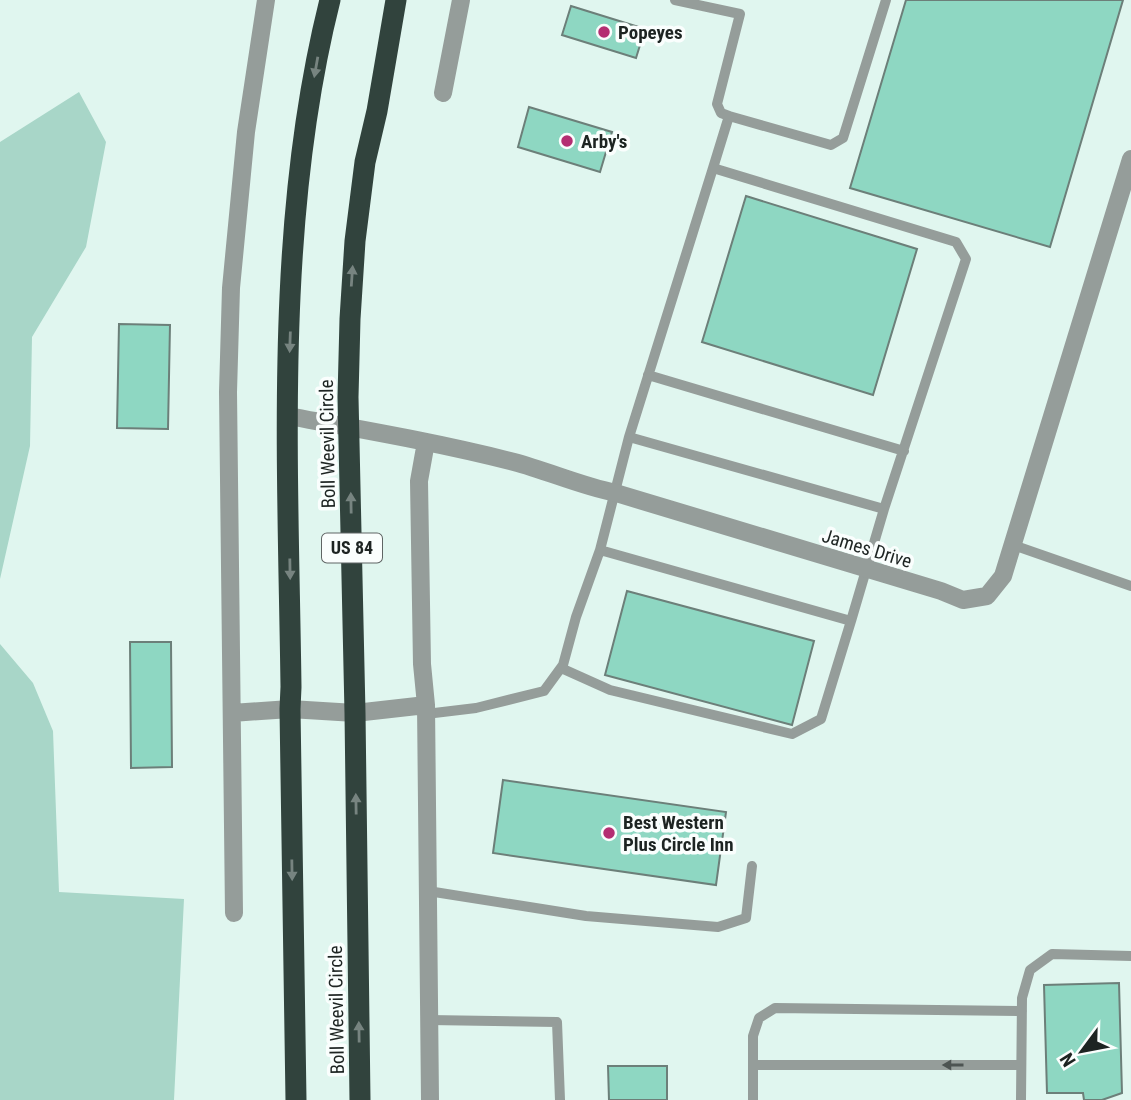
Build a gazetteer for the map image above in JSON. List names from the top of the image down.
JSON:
{
  "streets": {
    "highway": ["Boll Weevil Circle", "US 84"],
    "street": ["James Drive"]
  },
  "crossings": [
    ["Boll Weevil Circle", "James Drive"]
  ],
  "places": ["Popeyes", "Arby's", "Best Western Plus Circle Inn"],
  "north": "bottom left"
}
